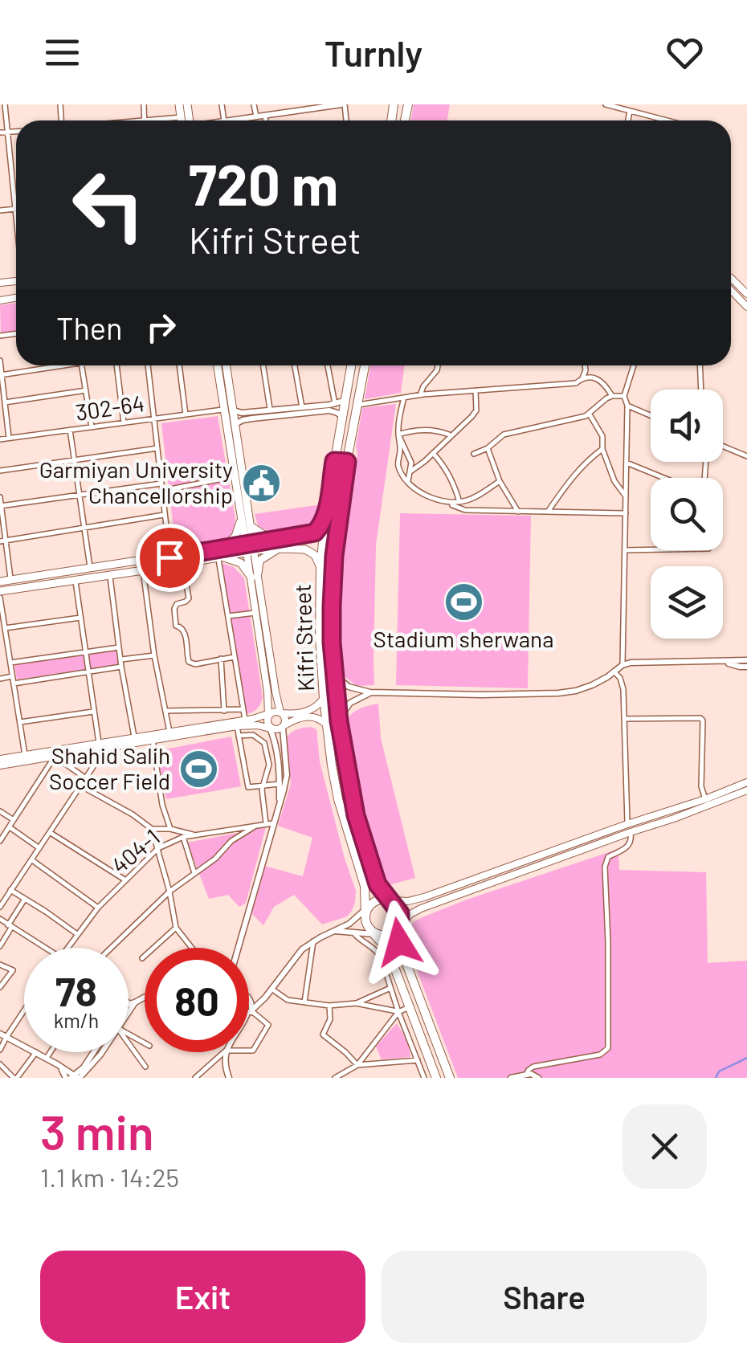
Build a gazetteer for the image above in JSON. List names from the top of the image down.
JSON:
{
  "streets": {
    "highway": ["Kifri Street"],
    "street": ["302-64", "404-1"]
  },
  "places": {
    "public building": ["Garmiyan University Chancellorship"],
    "sports": ["Stadium sherwana", "Shahid Salih Soccer Field"]
  },
  "page": {
    "header": "Turnly",
    "turn": ["720 m", "Kifri Street"],
    "then": "Then",
    "speed": "78 km/h",
    "limit": "80",
    "heading": ["3 min", "1.1 km · 14:25"],
    "buttons": ["Exit", "Share"]
  }
}
